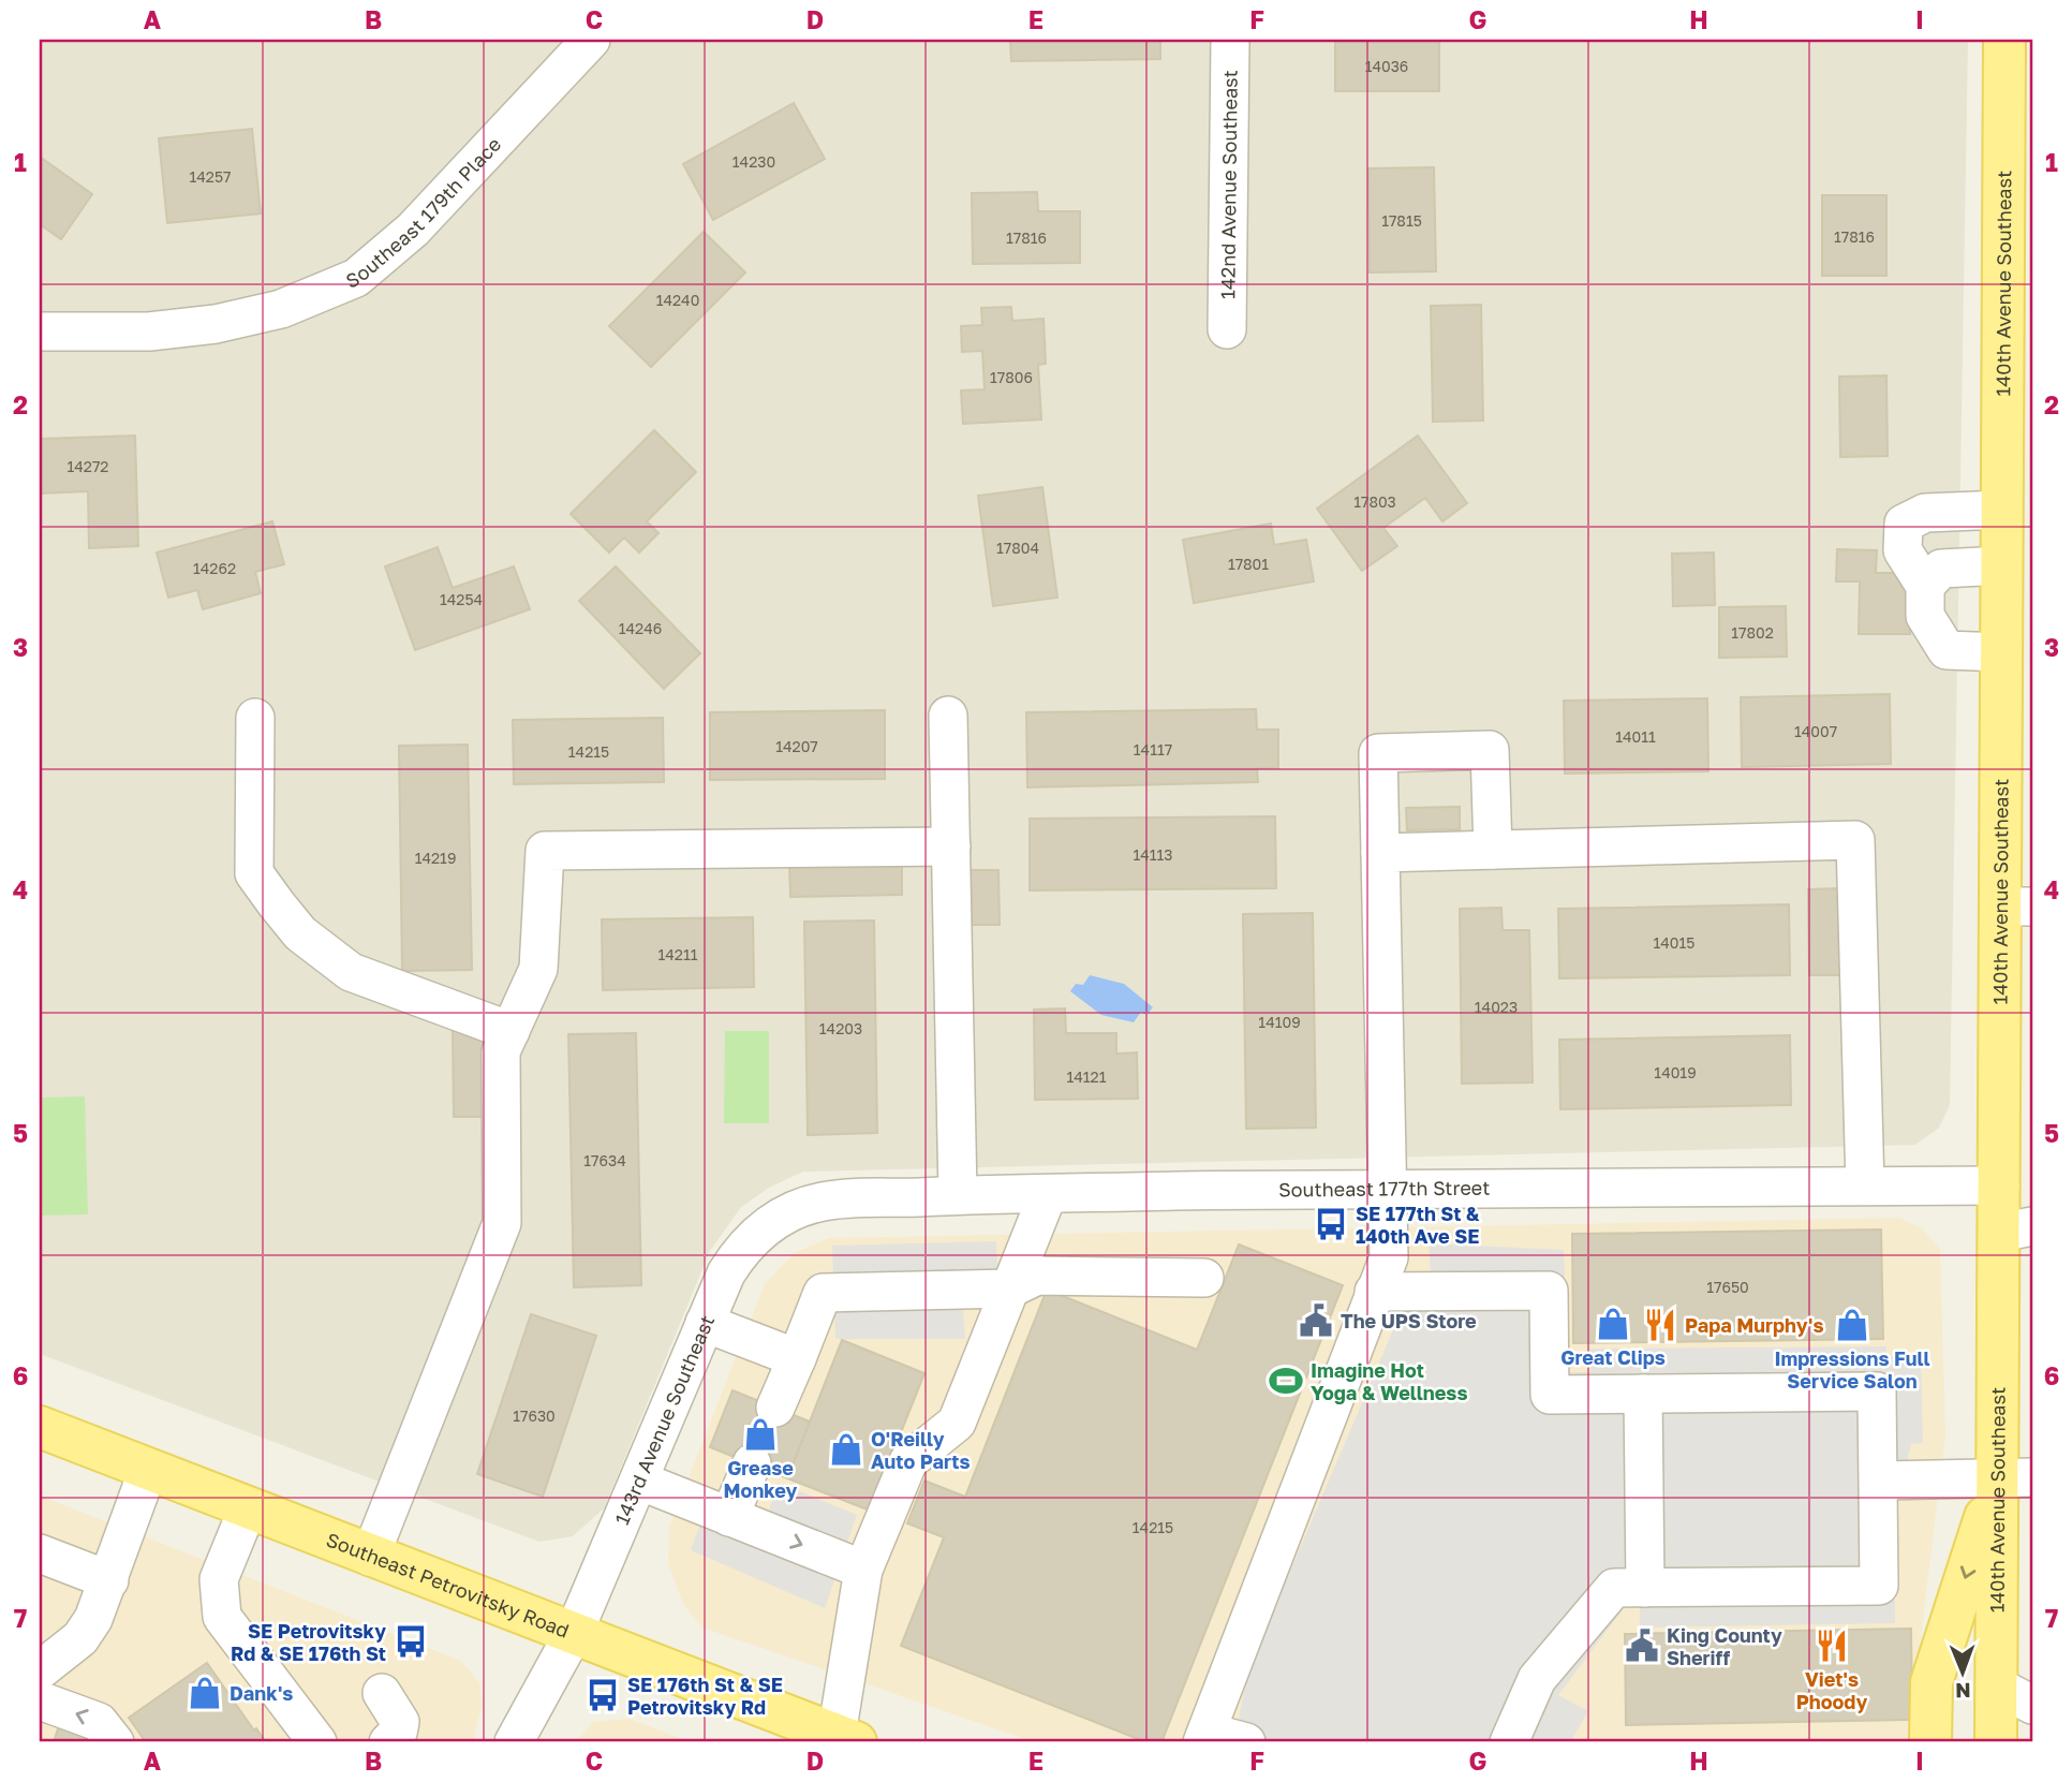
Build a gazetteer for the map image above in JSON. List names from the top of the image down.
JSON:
{
  "streets": {
    "main road": ["140th Avenue Southeast", "Southeast Petrovitsky Road"],
    "street": [
      "142nd Avenue Southeast",
      "Southeast 179th Place",
      "Southeast 177th Street",
      "143rd Avenue Southeast"
    ]
  },
  "crossings": [
    ["140th Avenue Southeast", "Southeast 177th Street"],
    ["Southeast 177th Street", "143rd Avenue Southeast"],
    ["143rd Avenue Southeast", "Southeast Petrovitsky Road"]
  ],
  "places": {
    "bus stop": ["SE 177th St & 140th Ave SE", "SE Petrovitsky Rd & SE 176th St", "SE 176th St & SE Petrovitsky Rd"],
    "public building": ["The UPS Store", "King County Sheriff"],
    "shop": [
      "Great Clips",
      "Impressions Full Service Salon",
      "Grease Monkey",
      "O'Reilly Auto Parts",
      "Dank's"
    ],
    "restaurant": ["Papa Murphy's", "Viet's Phoody"],
    "sports": ["Imagine Hot Yoga & Wellness"]
  },
  "house_numbers": [
    "14036",
    "14230",
    "14257",
    "17815",
    "17816",
    "17816",
    "14240",
    "17806",
    "14272",
    "17803",
    "17804",
    "17801",
    "14262",
    "14254",
    "14246",
    "17802",
    "14007",
    "14011",
    "14207",
    "14117",
    "14215",
    "14113",
    "14219",
    "14015",
    "14211",
    "14023",
    "14109",
    "14203",
    "14019",
    "14121",
    "17634",
    "17650",
    "17630",
    "14215"
  ],
  "north": "bottom",
  "grid": {
    "columns": [
      "A",
      "B",
      "C",
      "D",
      "E",
      "F",
      "G",
      "H",
      "I"
    ],
    "rows": [
      "1",
      "2",
      "3",
      "4",
      "5",
      "6",
      "7"
    ]
  }
}
